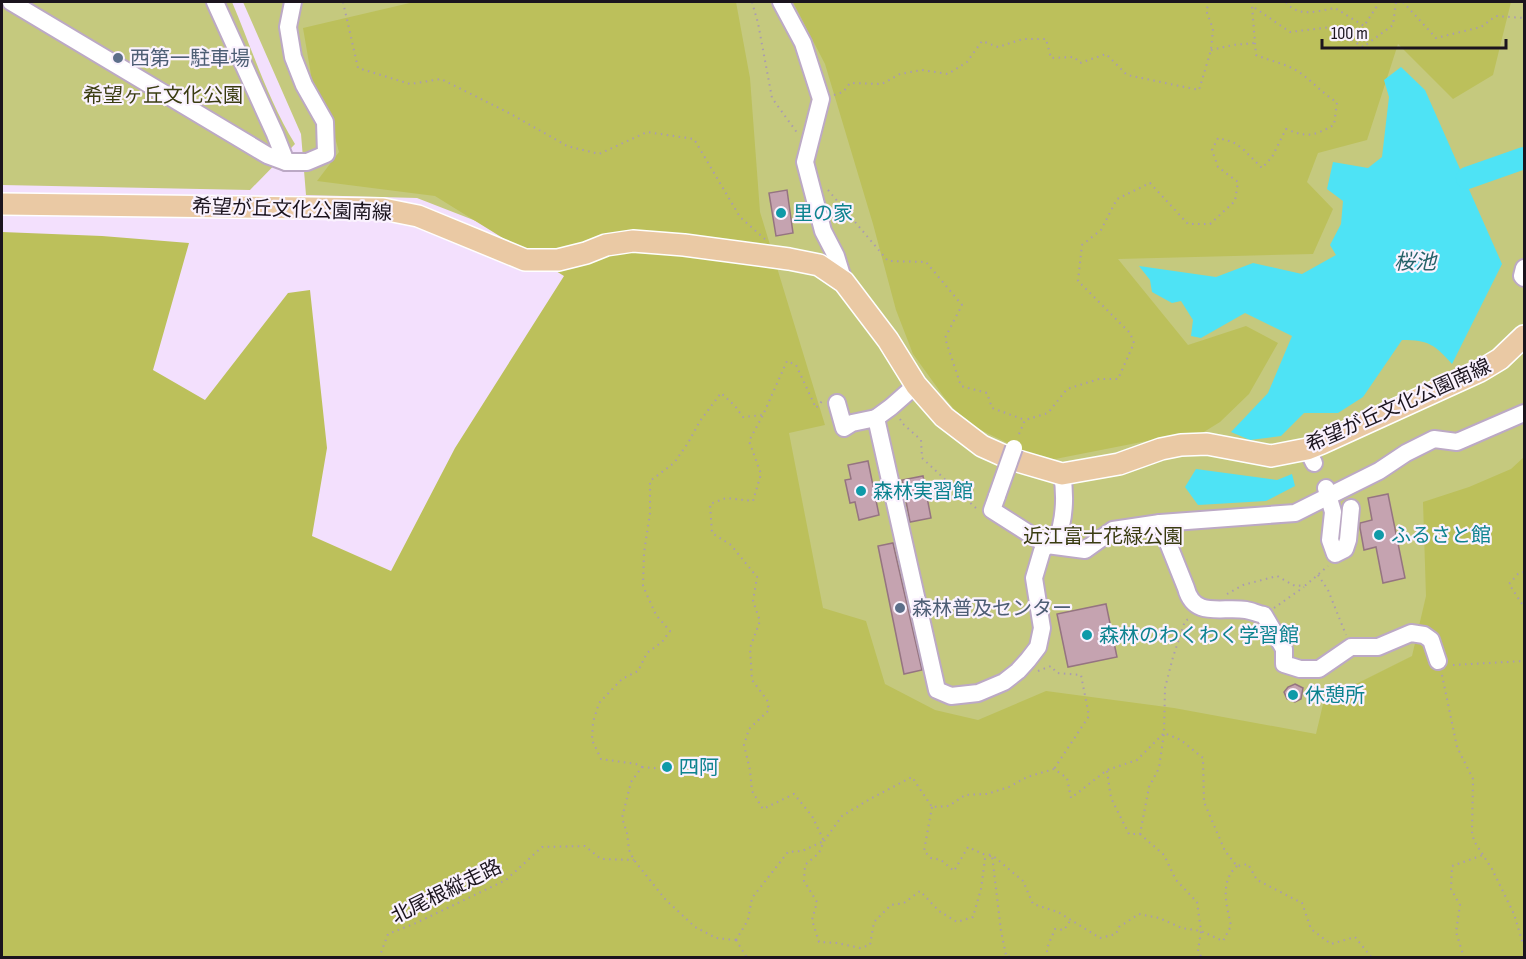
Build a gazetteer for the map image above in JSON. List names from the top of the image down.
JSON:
{
  "streets": {
    "main road": ["希望が丘文化公園南線"],
    "path": ["北尾根縦走路"]
  },
  "water": ["桜池"],
  "parks": ["希望ヶ丘文化公園", "近江富士花緑公園"],
  "places": [
    "西第一駐車場",
    "里の家",
    "森林実習館",
    "ふるさと館",
    "森林普及センター",
    "森林のわくわく学習館",
    "休憩所",
    "四阿"
  ],
  "scale_bar": "100 m"
}
